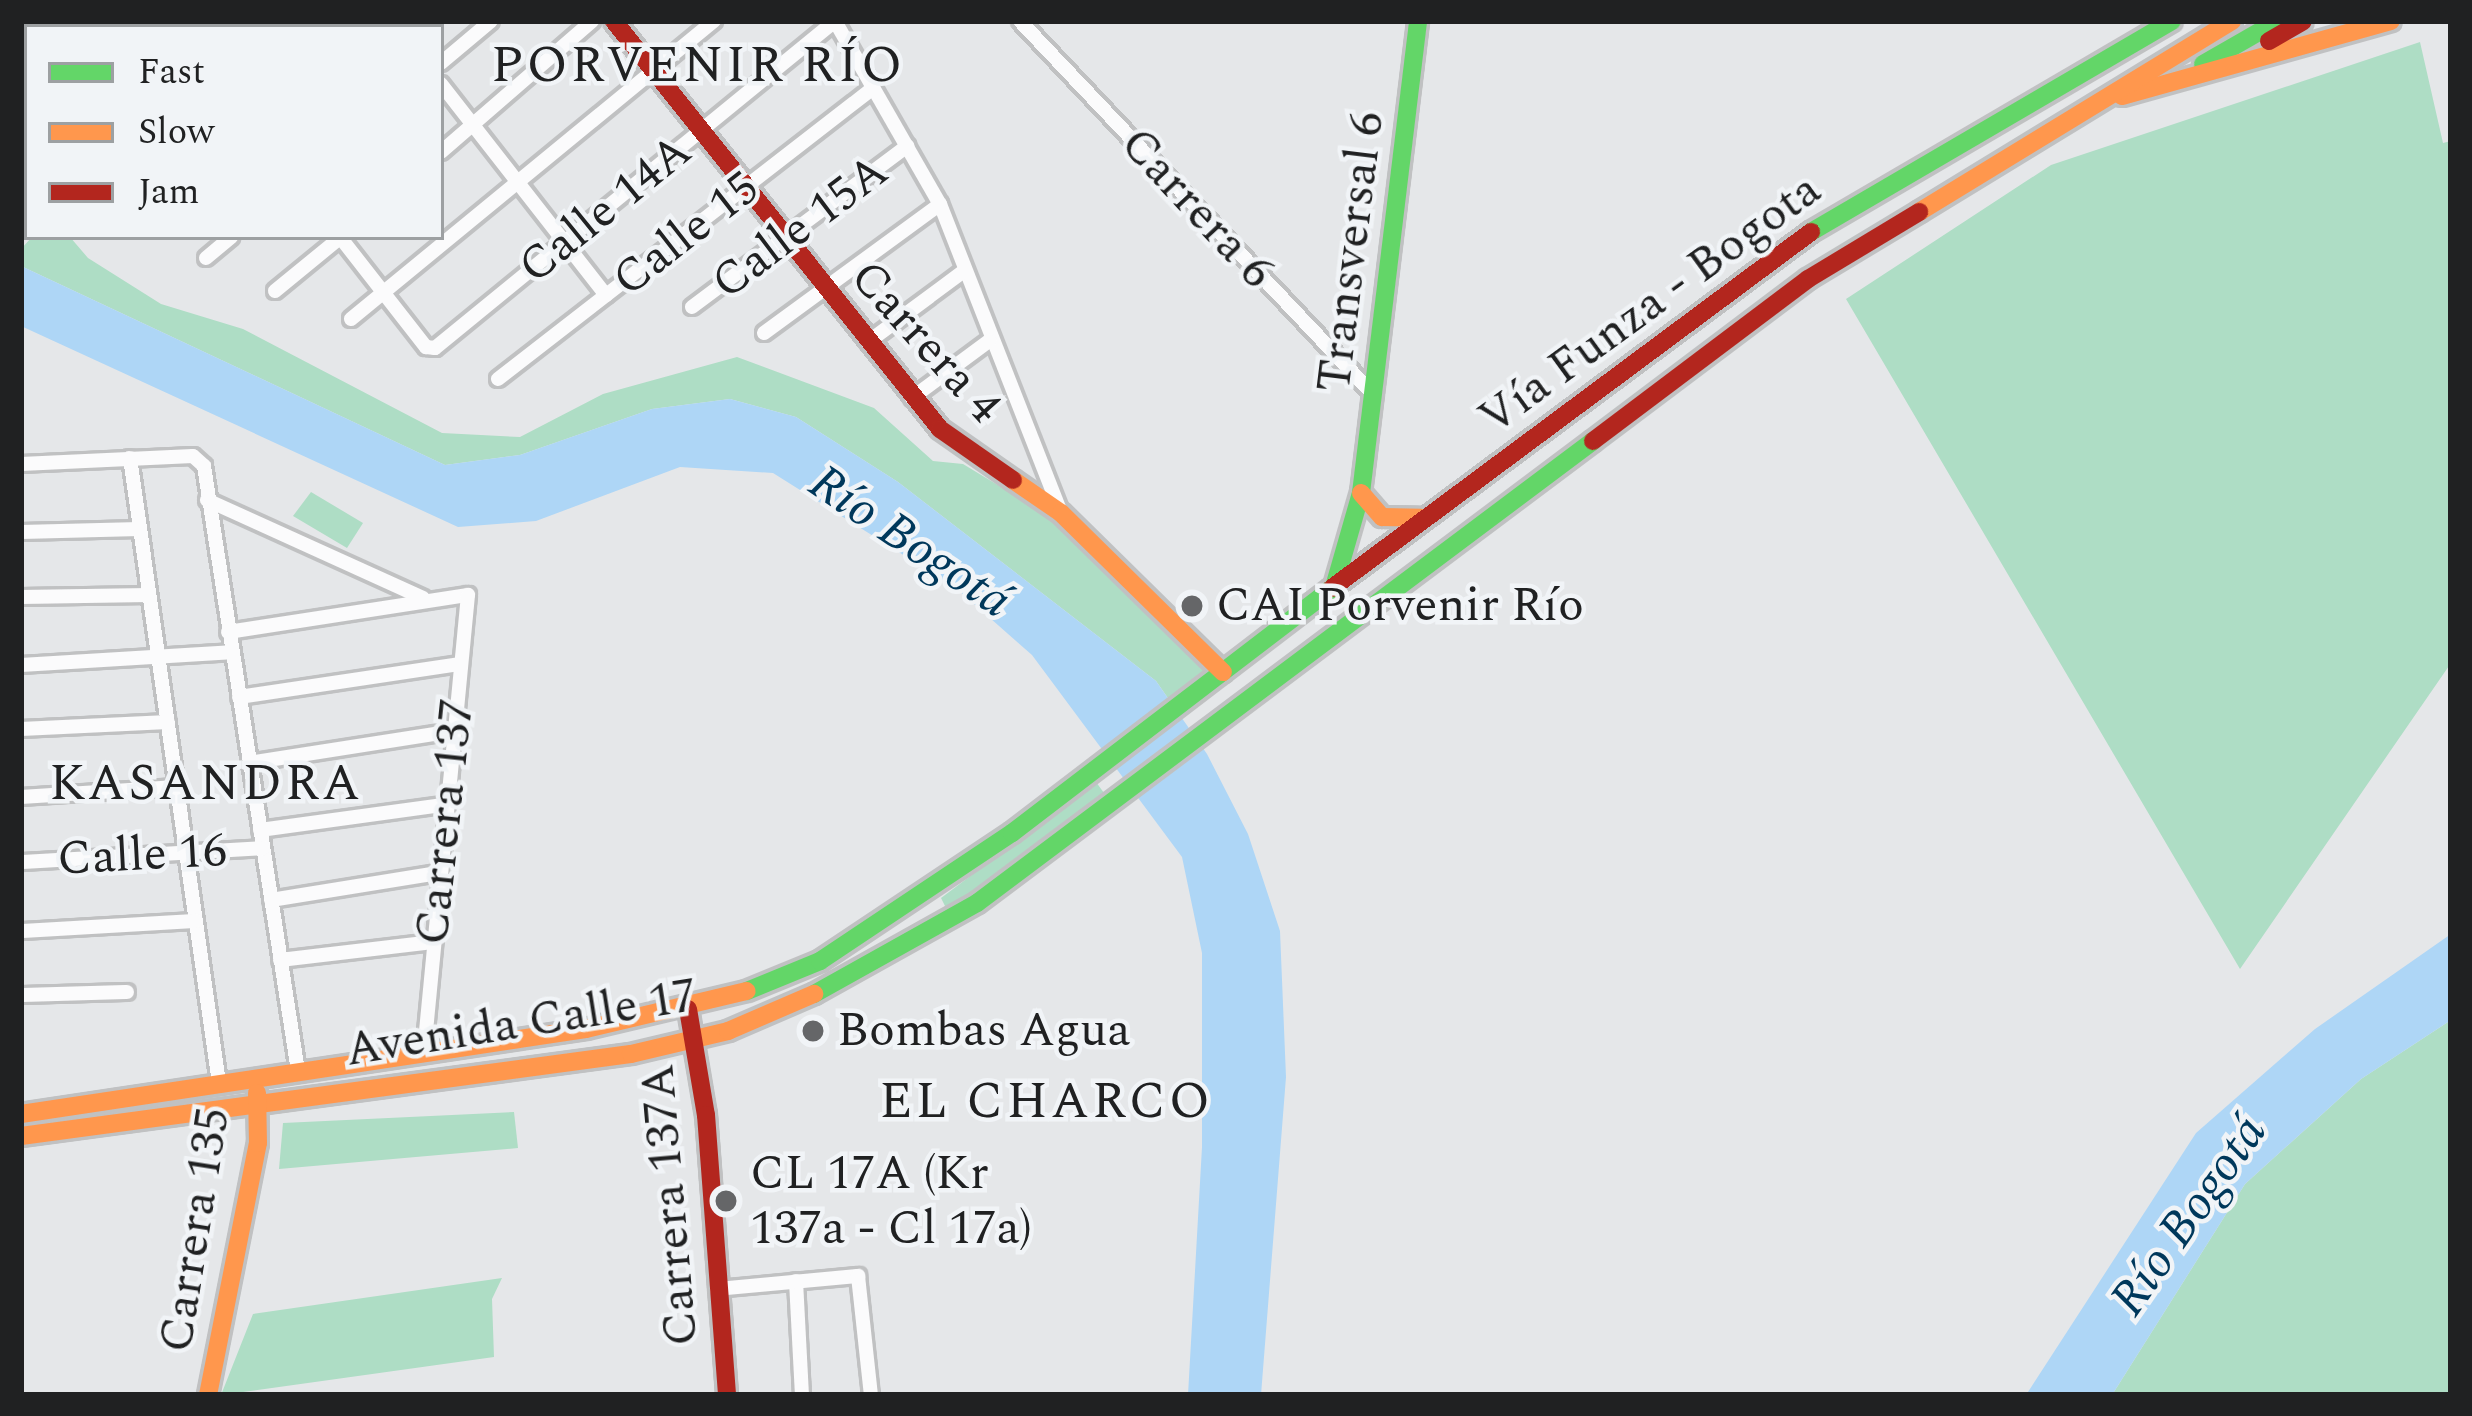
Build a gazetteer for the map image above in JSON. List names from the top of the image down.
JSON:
{
  "streets": {
    "main road": [
      "Transversal 6",
      "Vía Funza - Bogota",
      "Carrera 4",
      "Avenida Calle 17",
      "Carrera 137A",
      "Carrera 135"
    ],
    "street": [
      "Carrera 6",
      "Calle 14A",
      "Calle 15A",
      "Calle 15",
      "Carrera 137",
      "Calle 16"
    ]
  },
  "crossings": [
    ["Carrera 6", "Transversal 6"],
    ["Calle 14A", "Carrera 4"],
    ["Calle 15A", "Carrera 4"],
    ["Calle 15", "Carrera 4"],
    ["Transversal 6", "Vía Funza - Bogota"],
    ["Vía Funza - Bogota", "Carrera 4"],
    ["Vía Funza - Bogota", "Avenida Calle 17"],
    ["Carrera 137", "Calle 16"],
    ["Carrera 137", "Avenida Calle 17"],
    ["Calle 16", "Carrera 135"],
    ["Avenida Calle 17", "Carrera 137A"],
    ["Avenida Calle 17", "Carrera 135"]
  ],
  "districts": ["PORVENIR RÍO", "KASANDRA", "EL CHARCO"],
  "water": ["Río Bogotá"],
  "places": ["CAI Porvenir Río", "Bombas Agua", "CL 17A (Kr 137a - Cl 17a)"],
  "legend": ["Fast", "Slow", "Jam"]
}
